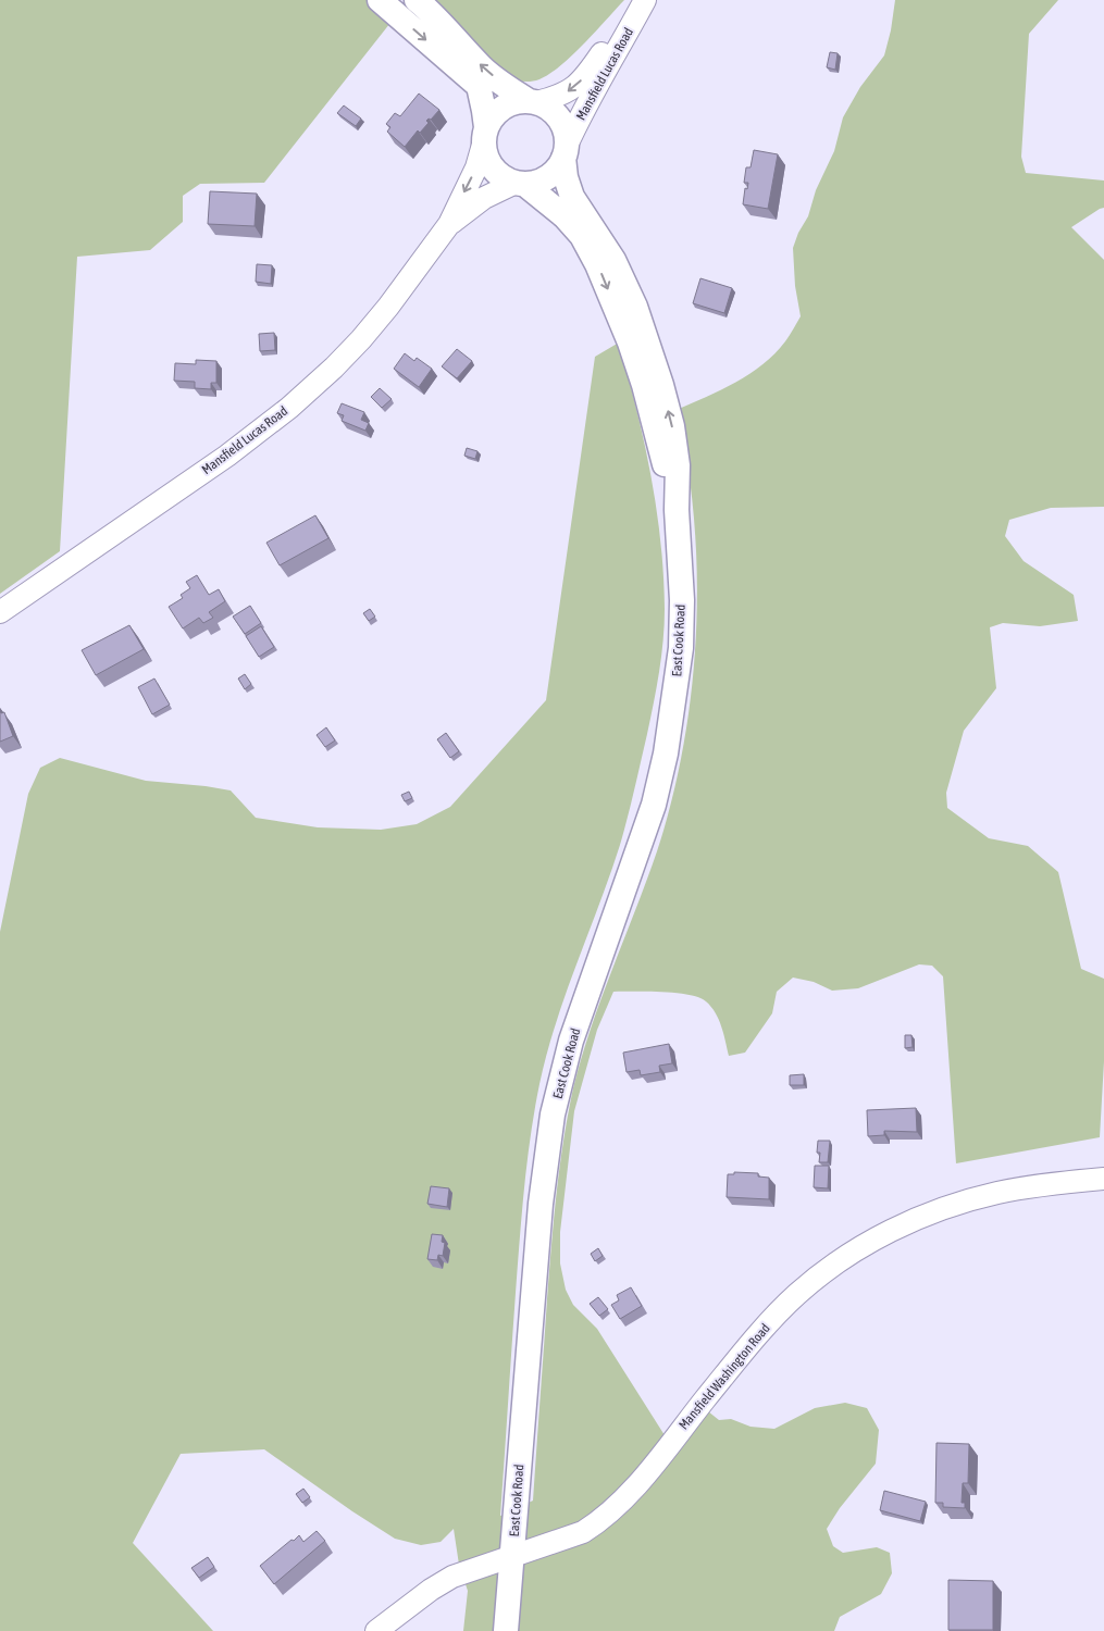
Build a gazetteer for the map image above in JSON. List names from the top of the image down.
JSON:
{
  "streets": {
    "main road": ["East Cook Road"],
    "street": ["Mansfield Lucas Road", "Mansfield Washington Road"]
  },
  "crossings": [
    ["Mansfield Lucas Road", "East Cook Road"],
    ["East Cook Road", "Mansfield Washington Road"]
  ]
}
